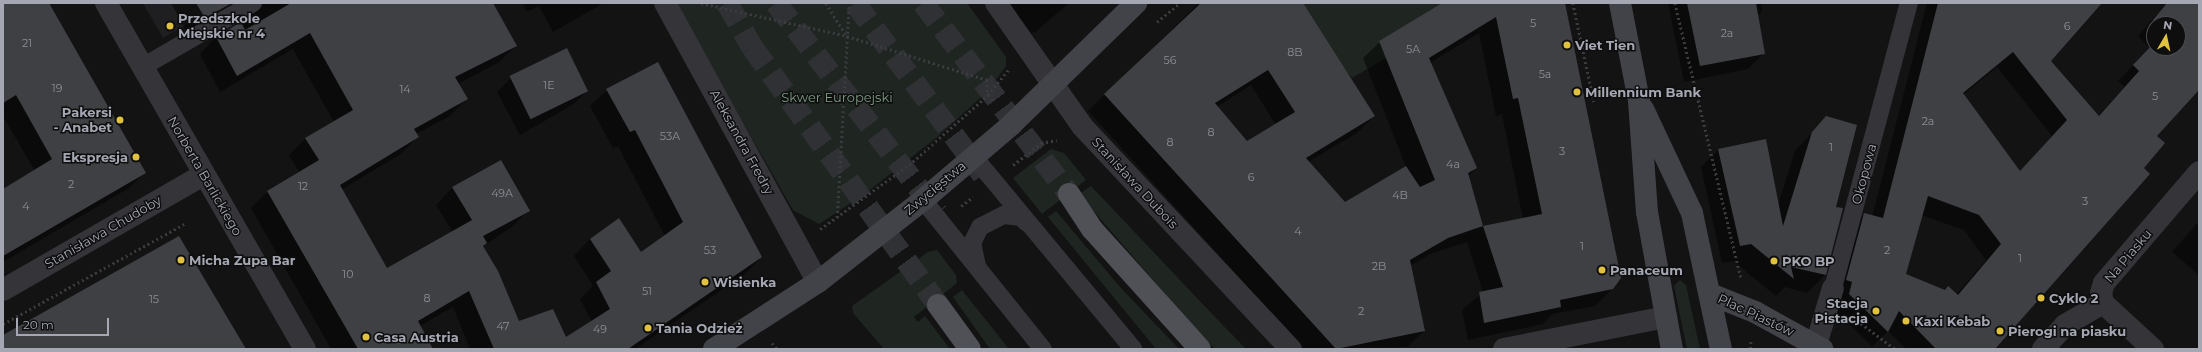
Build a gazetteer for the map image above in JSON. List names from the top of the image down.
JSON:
{
  "streets": {
    "main road": ["Zwycięstwa", "Plac Piastów"],
    "street": [
      "Aleksandra Fredry",
      "Okopowa",
      "Norberta Barlickiego",
      "Stanisława Dubois",
      "Stanisława Chudoby",
      "Na Piasku"
    ]
  },
  "crossings": [
    ["Aleksandra Fredry", "Zwycięstwa"],
    ["Okopowa", "Plac Piastów"],
    ["Norberta Barlickiego", "Stanisława Chudoby"],
    ["Stanisława Dubois", "Zwycięstwa"]
  ],
  "parks": ["Skwer Europejski"],
  "places": [
    "Przedszkole Miejskie nr 4",
    "Viet Tien",
    "Millennium Bank",
    "Pakersi - Anabet",
    "Ekspresja",
    "Micha Zupa Bar",
    "PKO BP",
    "Panaceum",
    "Wisienka",
    "Cyklo 2",
    "Stacja Pistacja",
    "Kaxi Kebab",
    "Tania Odzież",
    "Pierogi na piasku",
    "Casa Austria"
  ],
  "house_numbers": [
    "5",
    "6",
    "2a",
    "21",
    "5A",
    "8B",
    "56",
    "5a",
    "1E",
    "19",
    "14",
    "5",
    "2a",
    "8",
    "53A",
    "8",
    "1",
    "3",
    "4a",
    "6",
    "2",
    "12",
    "49A",
    "4B",
    "3",
    "4",
    "4",
    "1",
    "53",
    "2",
    "1",
    "2B",
    "10",
    "51",
    "8",
    "15",
    "2",
    "47",
    "49"
  ],
  "scale_bar": "20 m",
  "north": "top"
}
